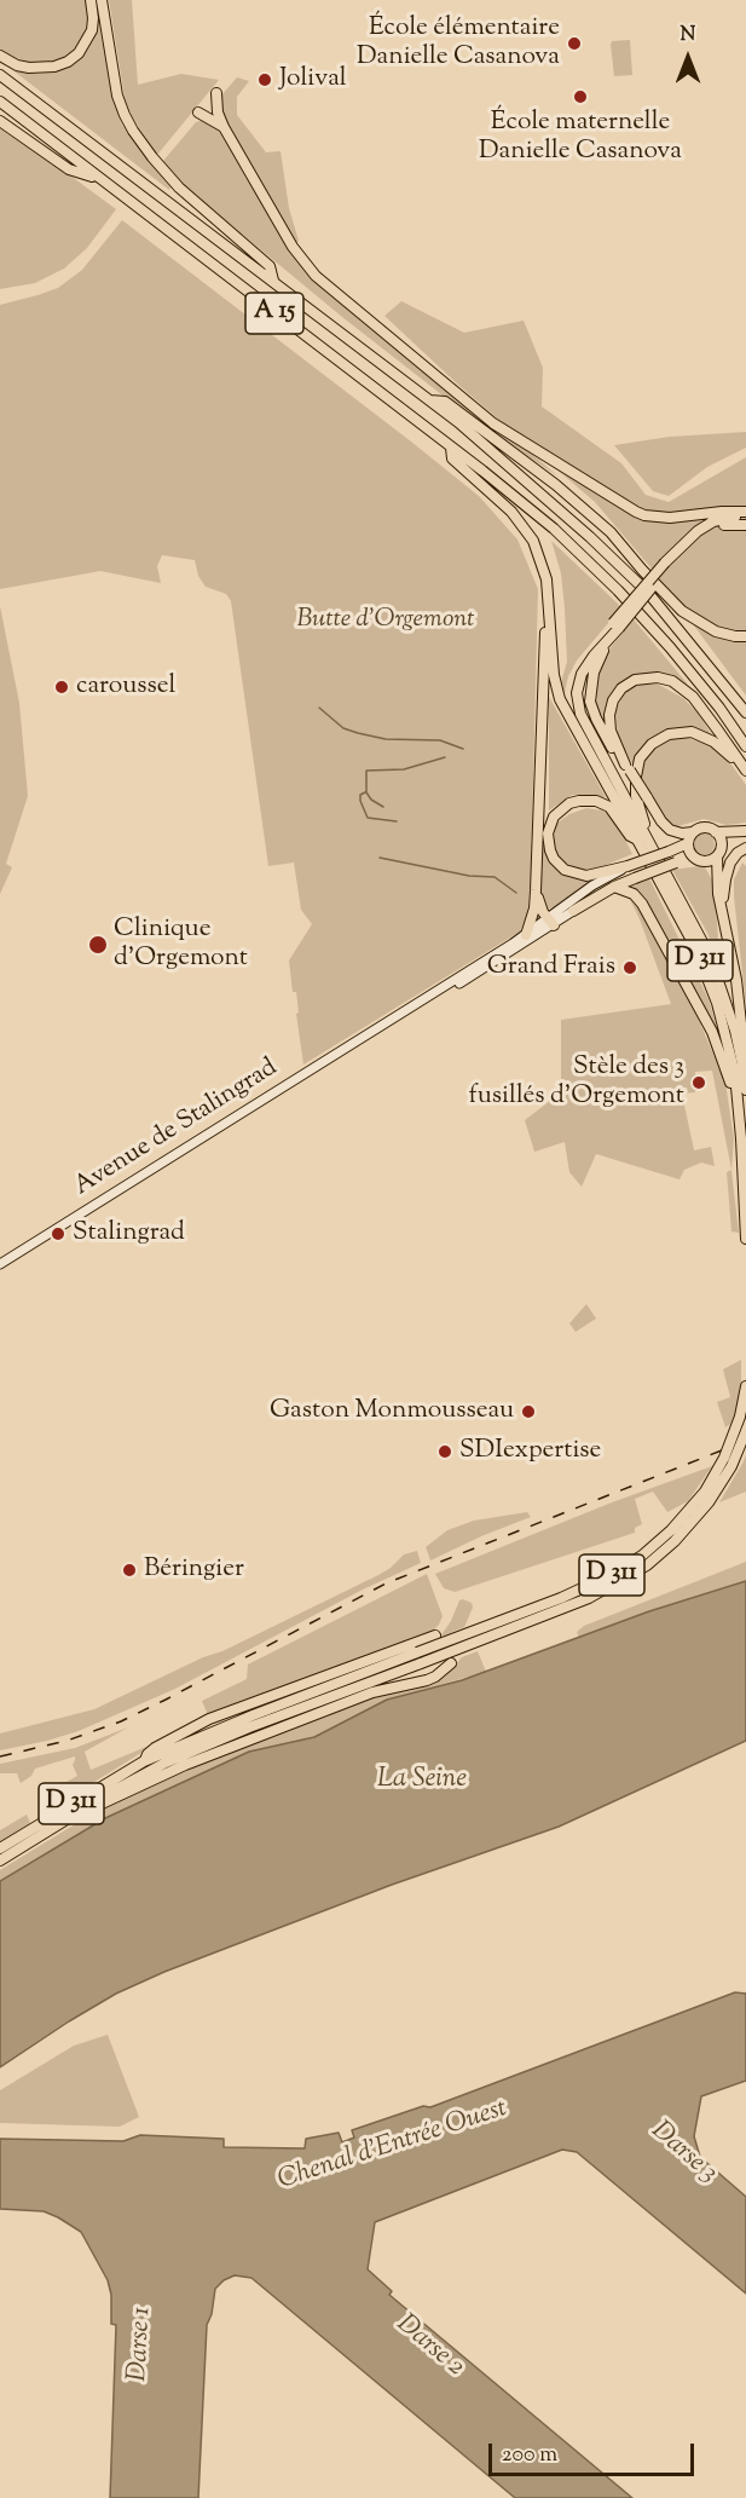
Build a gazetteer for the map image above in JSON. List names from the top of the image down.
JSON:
{
  "streets": {
    "highway": ["A 15"],
    "main road": ["D 311", "Avenue de Stalingrad"]
  },
  "crossings": [
    ["D 311", "Avenue de Stalingrad"]
  ],
  "water": [
    "La Seine",
    "Chenal d'Entrée Ouest",
    "Darse 3",
    "Darse 1",
    "Darse 2"
  ],
  "parks": ["Butte d'Orgemont"],
  "places": [
    "École élémentaire Danielle Casanova",
    "Jolival",
    "École maternelle Danielle Casanova",
    "caroussel",
    "Clinique d'Orgemont",
    "Grand Frais",
    "Stèle des 3 fusillés d'Orgemont",
    "Stalingrad",
    "Gaston Monmousseau",
    "SDIexpertise",
    "Béringier"
  ],
  "scale_bar": "200 m",
  "north": "top"
}
